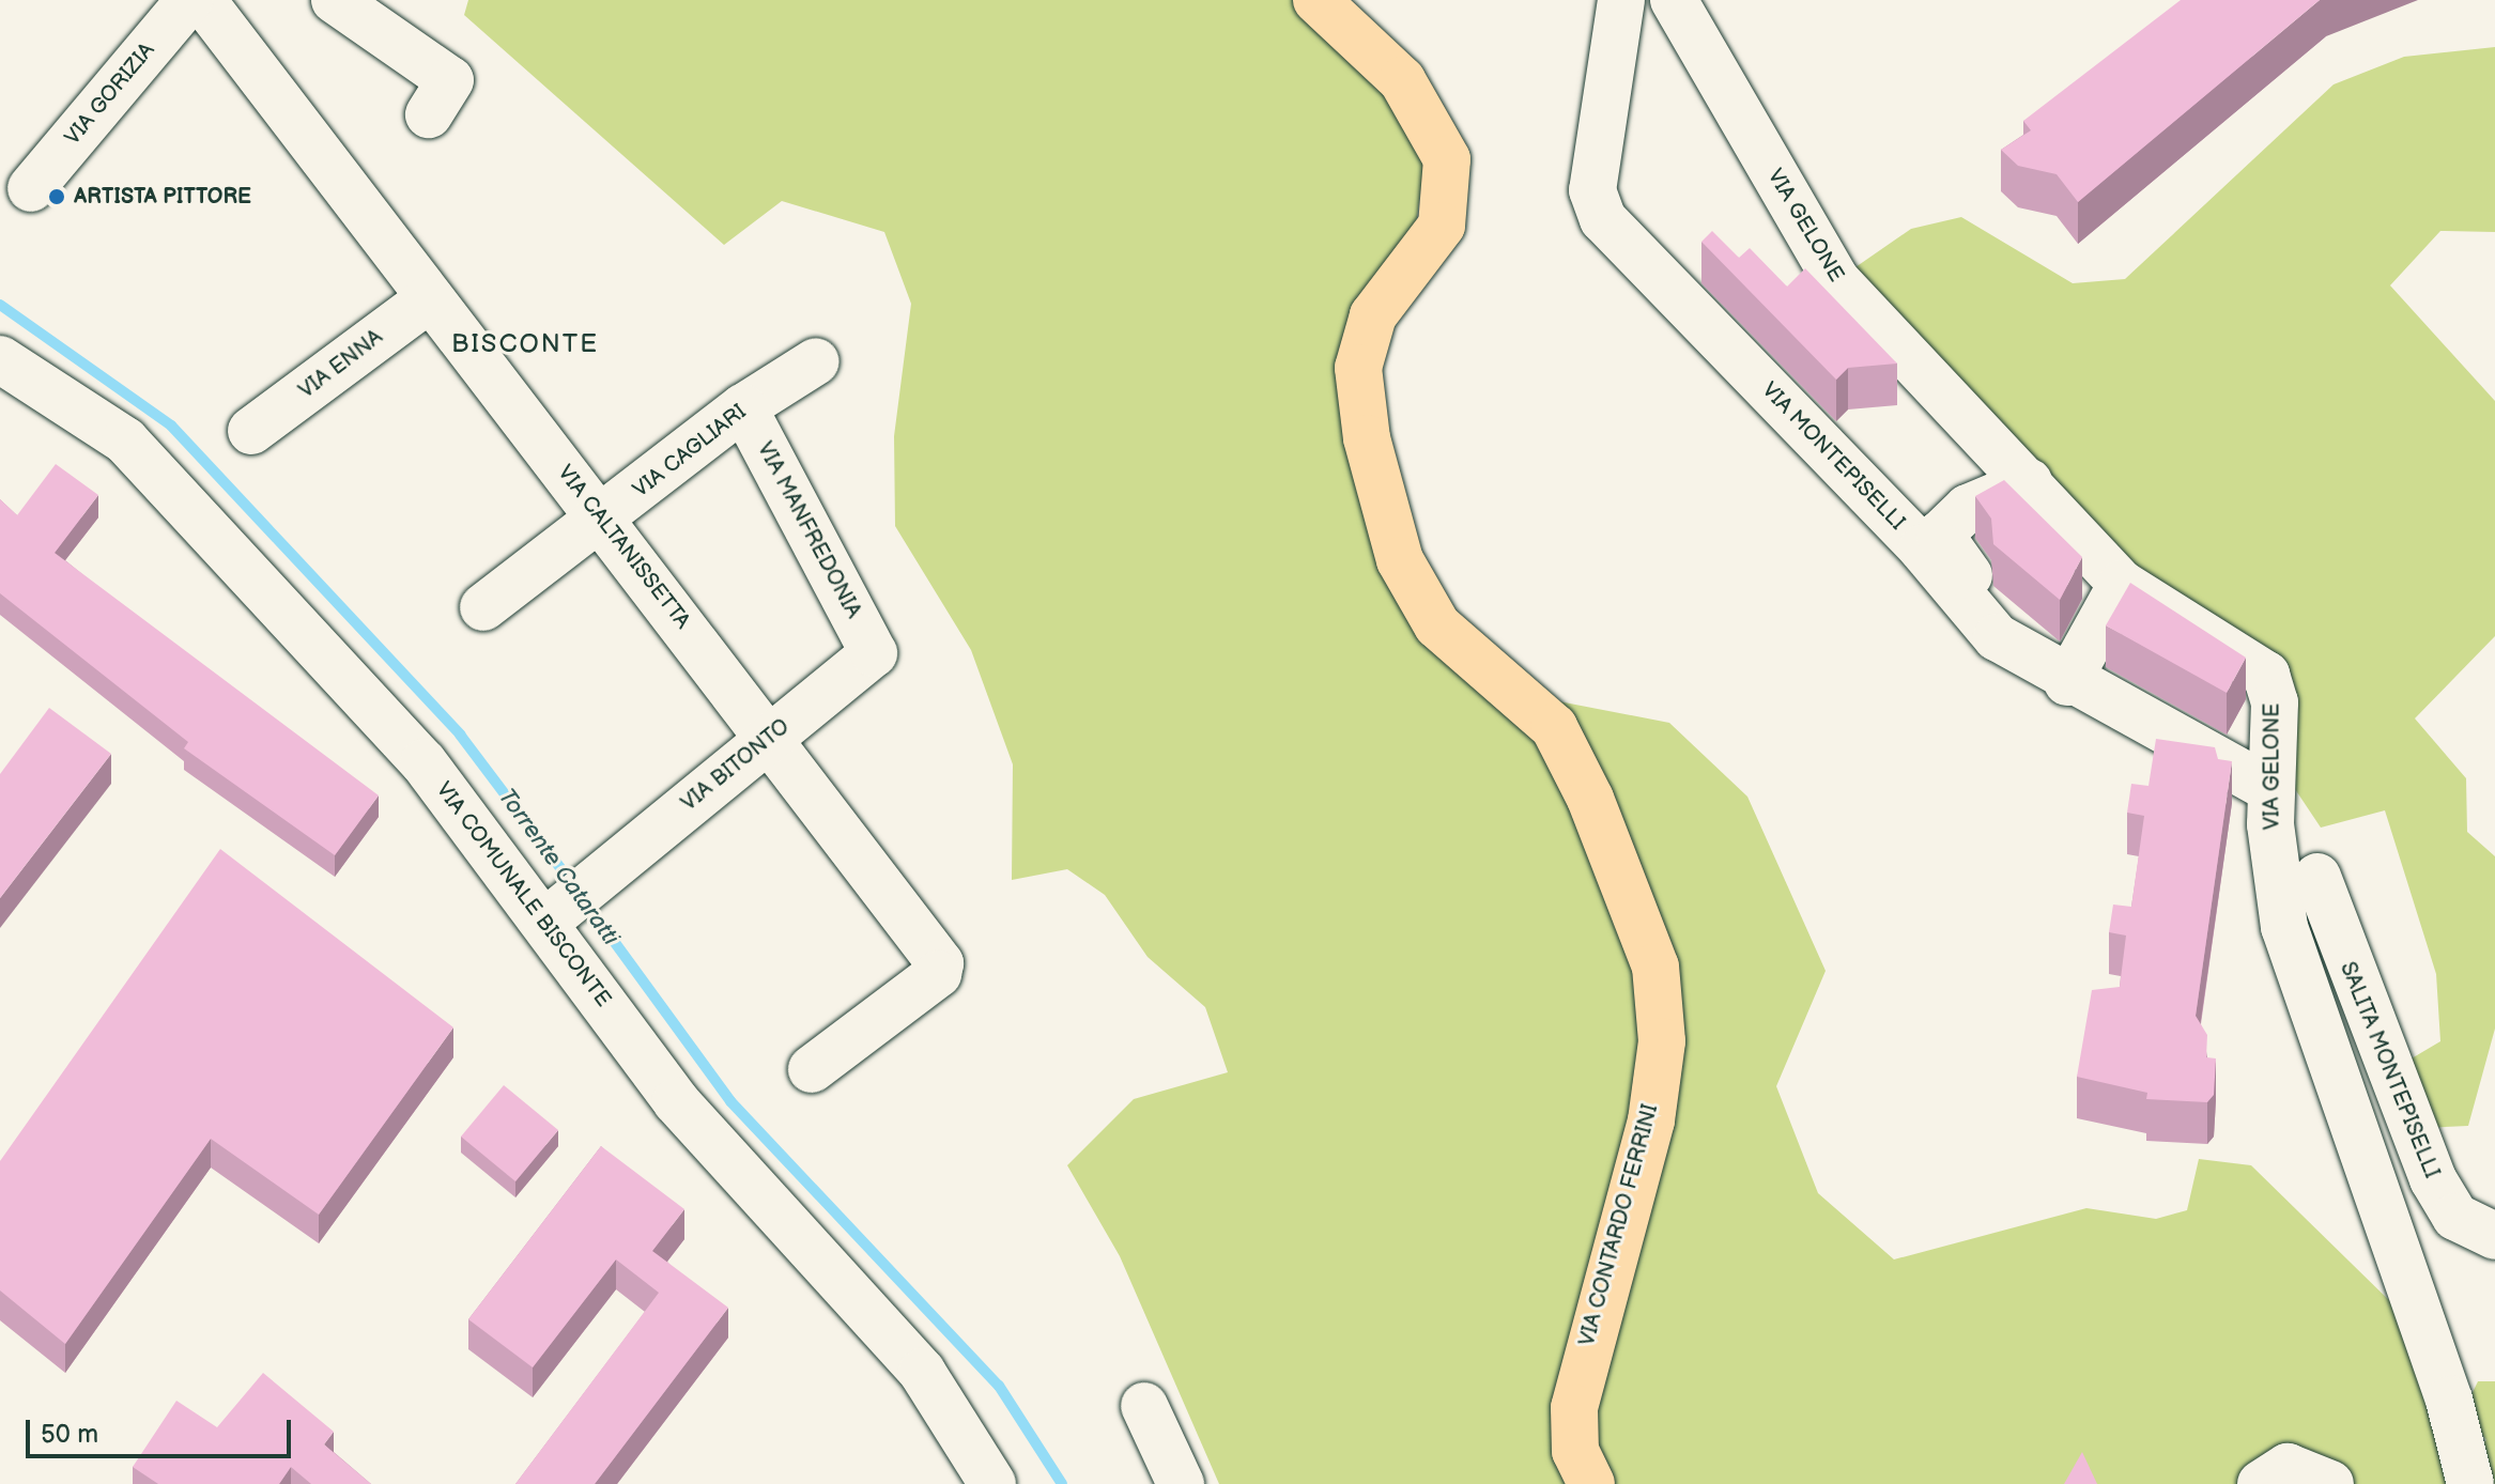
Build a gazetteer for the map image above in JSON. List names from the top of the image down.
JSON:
{
  "streets": {
    "main road": ["VIA CONTARDO FERRINI"],
    "street": [
      "VIA GORIZIA",
      "VIA GELONE",
      "VIA ENNA",
      "VIA CAGLIARI",
      "VIA MONTEPISELLI",
      "VIA MANFREDONIA",
      "VIA CALTANISSETTA",
      "VIA BITONTO",
      "VIA COMUNALE BISCONTE",
      "SALITA MONTEPISELLI"
    ]
  },
  "crossings": [
    ["VIA GELONE", "VIA MONTEPISELLI"],
    ["VIA ENNA", "VIA CALTANISSETTA"],
    ["VIA CAGLIARI", "VIA MANFREDONIA"],
    ["VIA CAGLIARI", "VIA CALTANISSETTA"],
    ["VIA MANFREDONIA", "VIA BITONTO"],
    ["VIA CALTANISSETTA", "VIA BITONTO"],
    ["VIA BITONTO", "VIA COMUNALE BISCONTE"]
  ],
  "districts": ["BISCONTE"],
  "water": ["Torrente Cataratti"],
  "places": ["ARTISTA PITTORE"],
  "scale_bar": "50 m"
}
